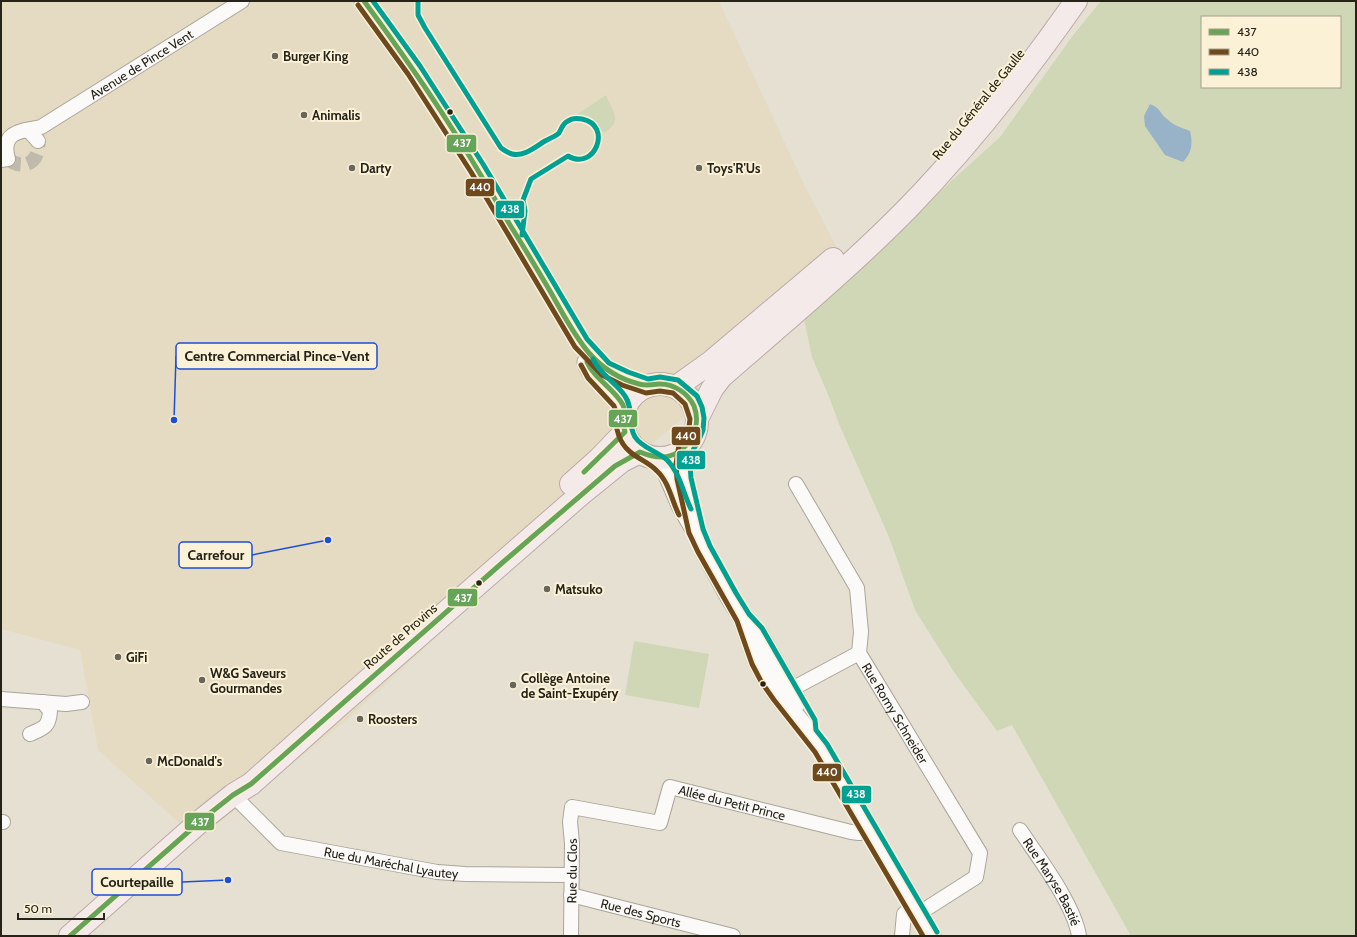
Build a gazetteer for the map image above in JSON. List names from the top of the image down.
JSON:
{
  "streets": {
    "main road": ["Rue du Général de Gaulle", "Route de Provins"],
    "street": [
      "Avenue de Pince Vent",
      "Rue Romy Schneider",
      "Allée du Petit Prince",
      "Rue du Maréchal Lyautey",
      "Rue du Clos",
      "Rue Maryse Bastié",
      "Rue des Sports"
    ]
  },
  "crossings": [
    ["Rue du Général de Gaulle", "Route de Provins"],
    ["Route de Provins", "Rue du Maréchal Lyautey"],
    ["Allée du Petit Prince", "Rue du Clos"],
    ["Rue du Maréchal Lyautey", "Rue du Clos"],
    ["Rue du Clos", "Rue des Sports"]
  ],
  "places": [
    "Burger King",
    "Animalis",
    "Darty",
    "Toys'R'Us",
    "Centre Commercial Pince-Vent",
    "Carrefour",
    "Matsuko",
    "GiFi",
    "W&G Saveurs Gourmandes",
    "Collège Antoine de Saint-Exupéry",
    "Roosters",
    "McDonald's",
    "Courtepaille"
  ],
  "lines": ["transit line 437", "transit line 438", "transit line 440"],
  "legend": ["437", "440", "438"],
  "scale_bar": "50 m"
}
